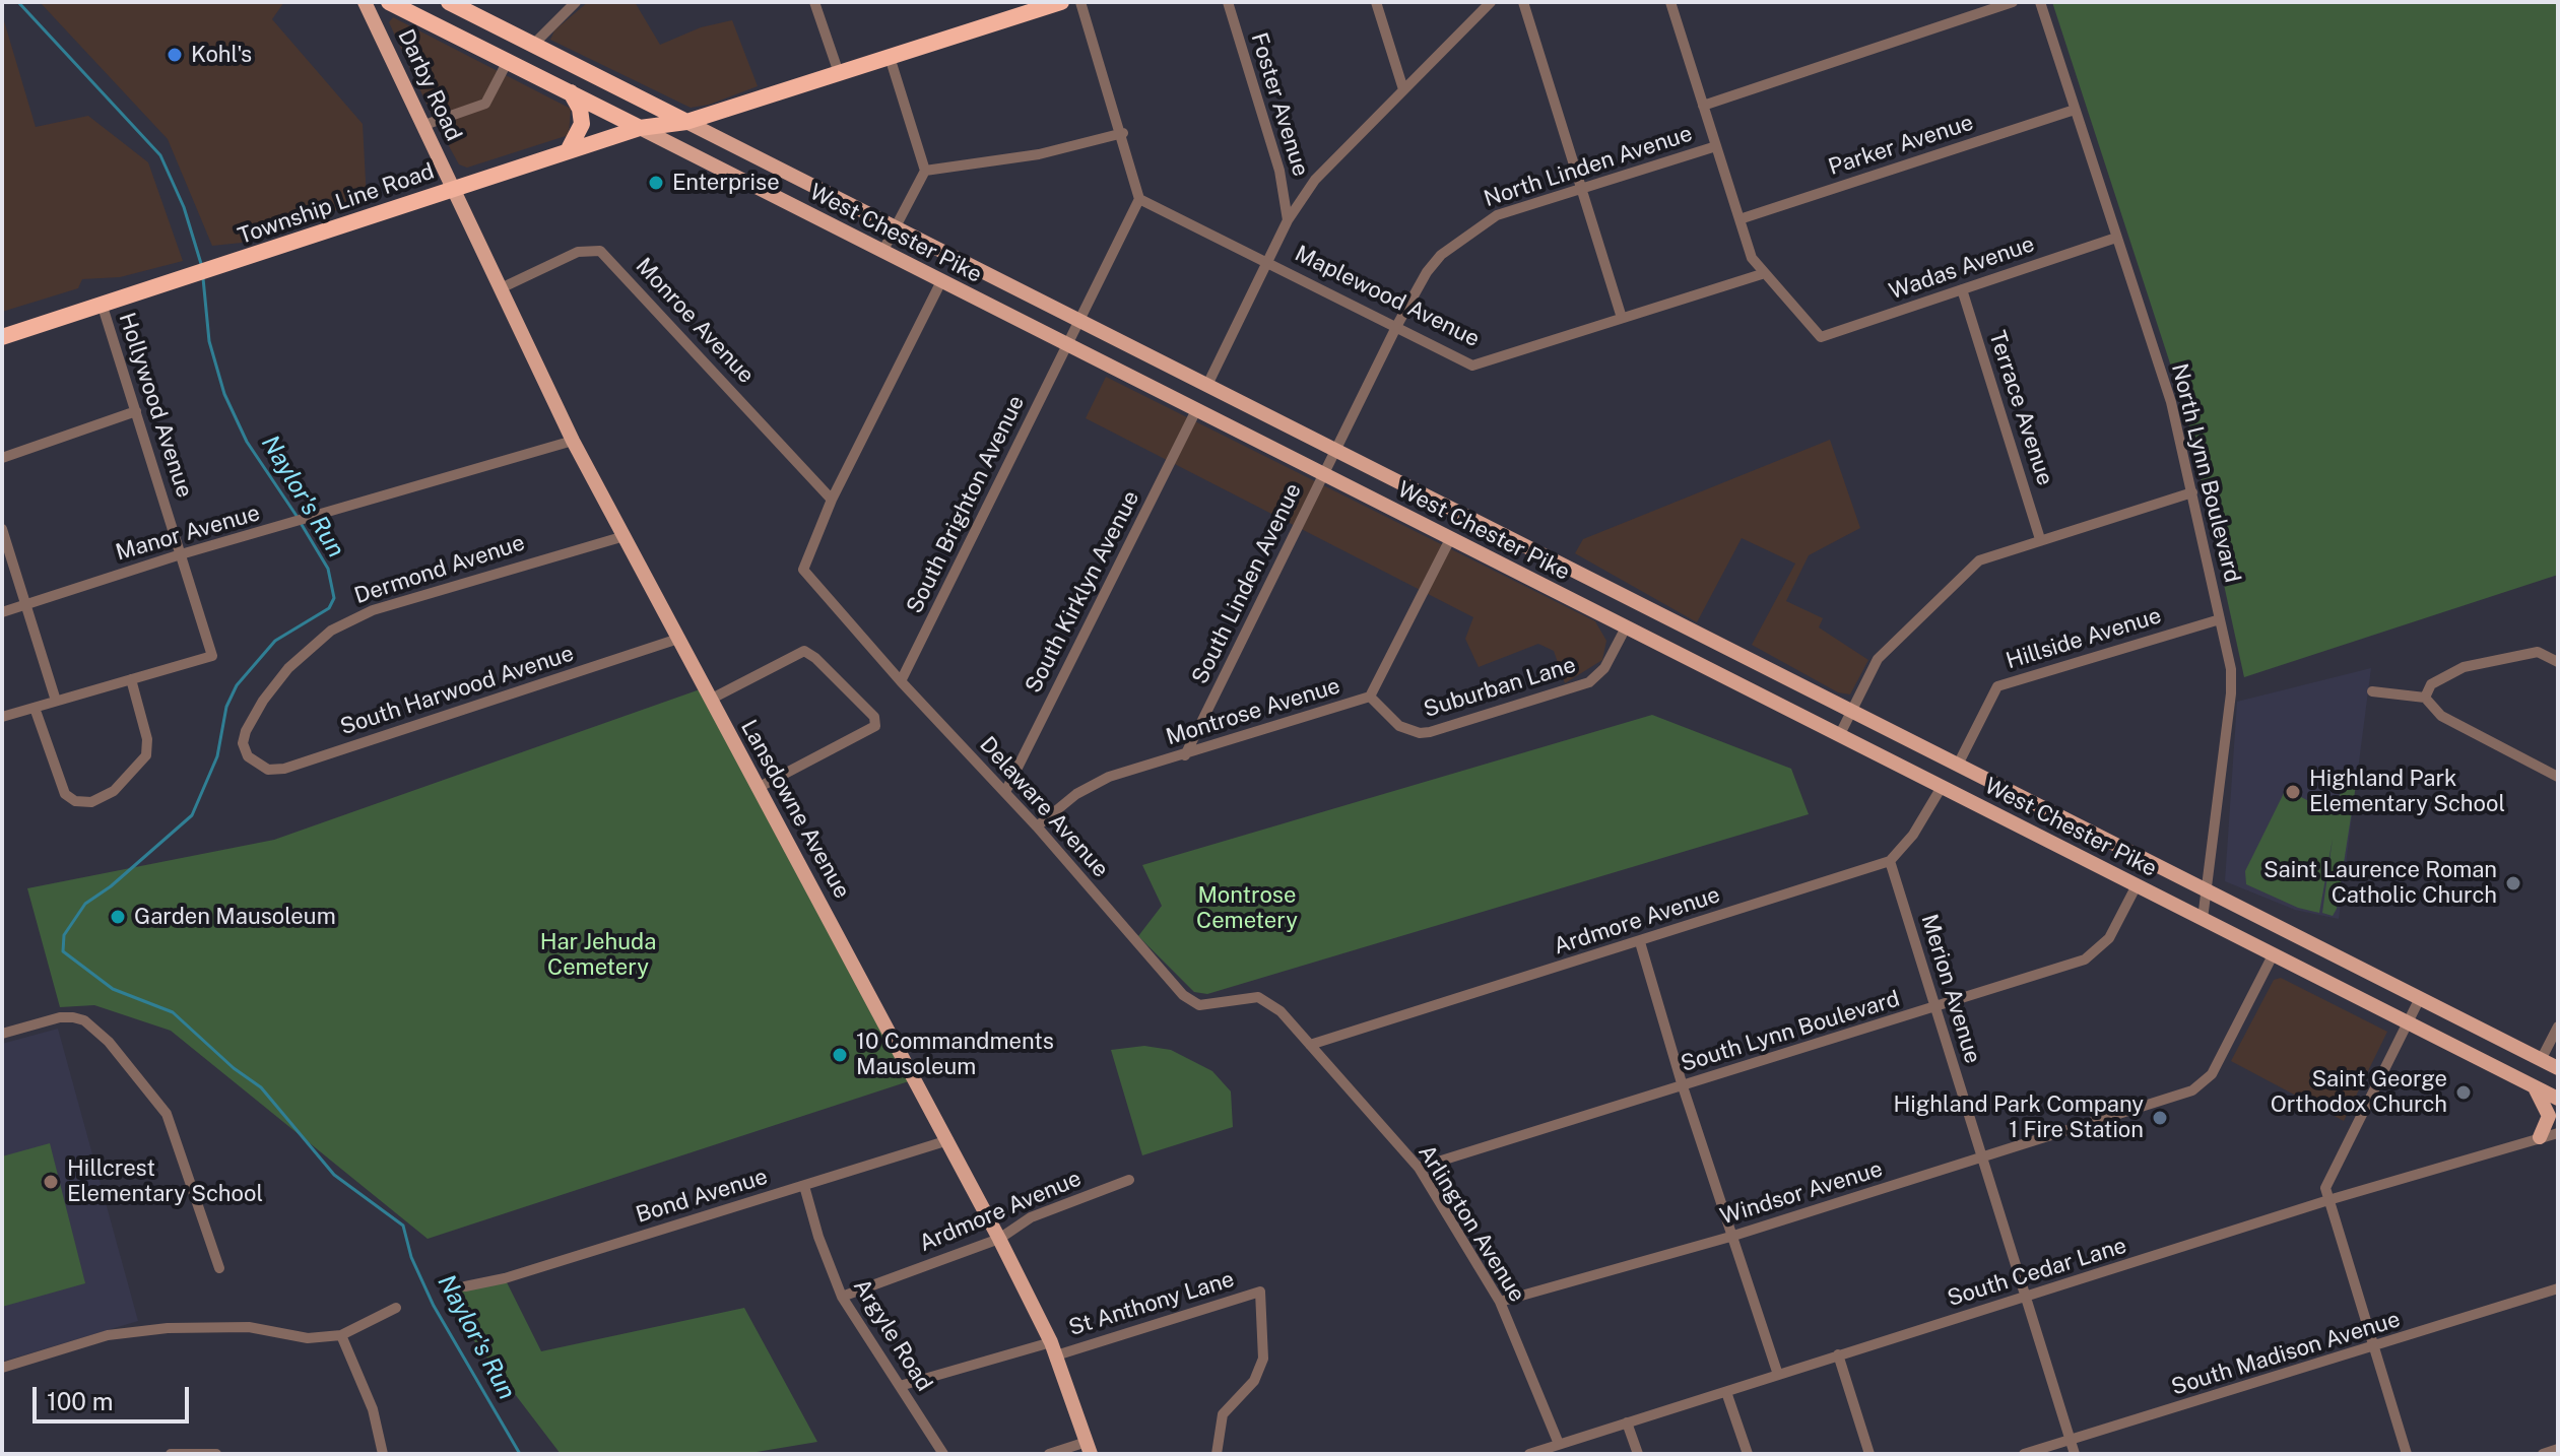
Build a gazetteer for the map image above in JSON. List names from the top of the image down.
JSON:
{
  "streets": {
    "highway": ["Township Line Road", "West Chester Pike"],
    "main road": ["Darby Road", "Lansdowne Avenue"],
    "street": [
      "Foster Avenue",
      "Parker Avenue",
      "North Linden Avenue",
      "Wadas Avenue",
      "Maplewood Avenue",
      "Monroe Avenue",
      "Hollywood Avenue",
      "Terrace Avenue",
      "North Lynn Boulevard",
      "South Brighton Avenue",
      "Manor Avenue",
      "Dermond Avenue",
      "South Linden Avenue",
      "South Kirklyn Avenue",
      "Hillside Avenue",
      "Suburban Lane",
      "South Harwood Avenue",
      "Montrose Avenue",
      "Delaware Avenue",
      "Ardmore Avenue",
      "Merion Avenue",
      "South Lynn Boulevard",
      "Windsor Avenue",
      "Bond Avenue",
      "Arlington Avenue",
      "South Cedar Lane",
      "St Anthony Lane",
      "Argyle Road",
      "South Madison Avenue"
    ]
  },
  "crossings": [
    ["Darby Road", "Township Line Road"],
    ["Darby Road", "Lansdowne Avenue"],
    ["Parker Avenue", "North Lynn Boulevard"],
    ["North Linden Avenue", "West Chester Pike"],
    ["North Linden Avenue", "Maplewood Avenue"],
    ["North Linden Avenue", "South Linden Avenue"],
    ["Township Line Road", "West Chester Pike"],
    ["Township Line Road", "Hollywood Avenue"],
    ["Township Line Road", "Lansdowne Avenue"],
    ["West Chester Pike", "North Lynn Boulevard"],
    ["West Chester Pike", "South Brighton Avenue"],
    ["West Chester Pike", "South Linden Avenue"],
    ["West Chester Pike", "South Kirklyn Avenue"],
    ["West Chester Pike", "Hillside Avenue"],
    ["West Chester Pike", "Suburban Lane"],
    ["West Chester Pike", "Montrose Avenue"],
    ["West Chester Pike", "South Lynn Boulevard"],
    ["West Chester Pike", "Windsor Avenue"],
    ["Wadas Avenue", "Maplewood Avenue"],
    ["Wadas Avenue", "Terrace Avenue"],
    ["Wadas Avenue", "North Lynn Boulevard"],
    ["Maplewood Avenue", "South Brighton Avenue"],
    ["Monroe Avenue", "Delaware Avenue"],
    ["Monroe Avenue", "Lansdowne Avenue"],
    ["Hollywood Avenue", "Manor Avenue"],
    ["North Lynn Boulevard", "Hillside Avenue"],
    ["South Brighton Avenue", "Delaware Avenue"],
    ["Manor Avenue", "Lansdowne Avenue"],
    ["Dermond Avenue", "South Harwood Avenue"],
    ["Dermond Avenue", "Lansdowne Avenue"],
    ["South Linden Avenue", "Montrose Avenue"],
    ["South Kirklyn Avenue", "Delaware Avenue"],
    ["Suburban Lane", "Montrose Avenue"],
    ["South Harwood Avenue", "Lansdowne Avenue"],
    ["Montrose Avenue", "Delaware Avenue"],
    ["Delaware Avenue", "Arlington Avenue"],
    ["Lansdowne Avenue", "Ardmore Avenue"],
    ["Lansdowne Avenue", "Bond Avenue"],
    ["Lansdowne Avenue", "St Anthony Lane"],
    ["Ardmore Avenue", "Merion Avenue"],
    ["Ardmore Avenue", "Arlington Avenue"],
    ["Ardmore Avenue", "Argyle Road"],
    ["Merion Avenue", "South Lynn Boulevard"],
    ["Merion Avenue", "Windsor Avenue"],
    ["Merion Avenue", "South Cedar Lane"],
    ["Merion Avenue", "South Madison Avenue"],
    ["South Lynn Boulevard", "Arlington Avenue"],
    ["Windsor Avenue", "Arlington Avenue"],
    ["Bond Avenue", "Argyle Road"],
    ["Arlington Avenue", "South Cedar Lane"],
    ["St Anthony Lane", "Argyle Road"]
  ],
  "water": ["Naylor's Run"],
  "parks": ["Montrose Cemetery", "Har Jehuda Cemetery"],
  "places": [
    "Kohl's",
    "Enterprise",
    "Highland Park Elementary School",
    "Saint Laurence Roman Catholic Church",
    "Garden Mausoleum",
    "10 Commandments Mausoleum",
    "Saint George Orthodox Church",
    "Highland Park Company 1 Fire Station",
    "Hillcrest Elementary School"
  ],
  "scale_bar": "100 m"
}
